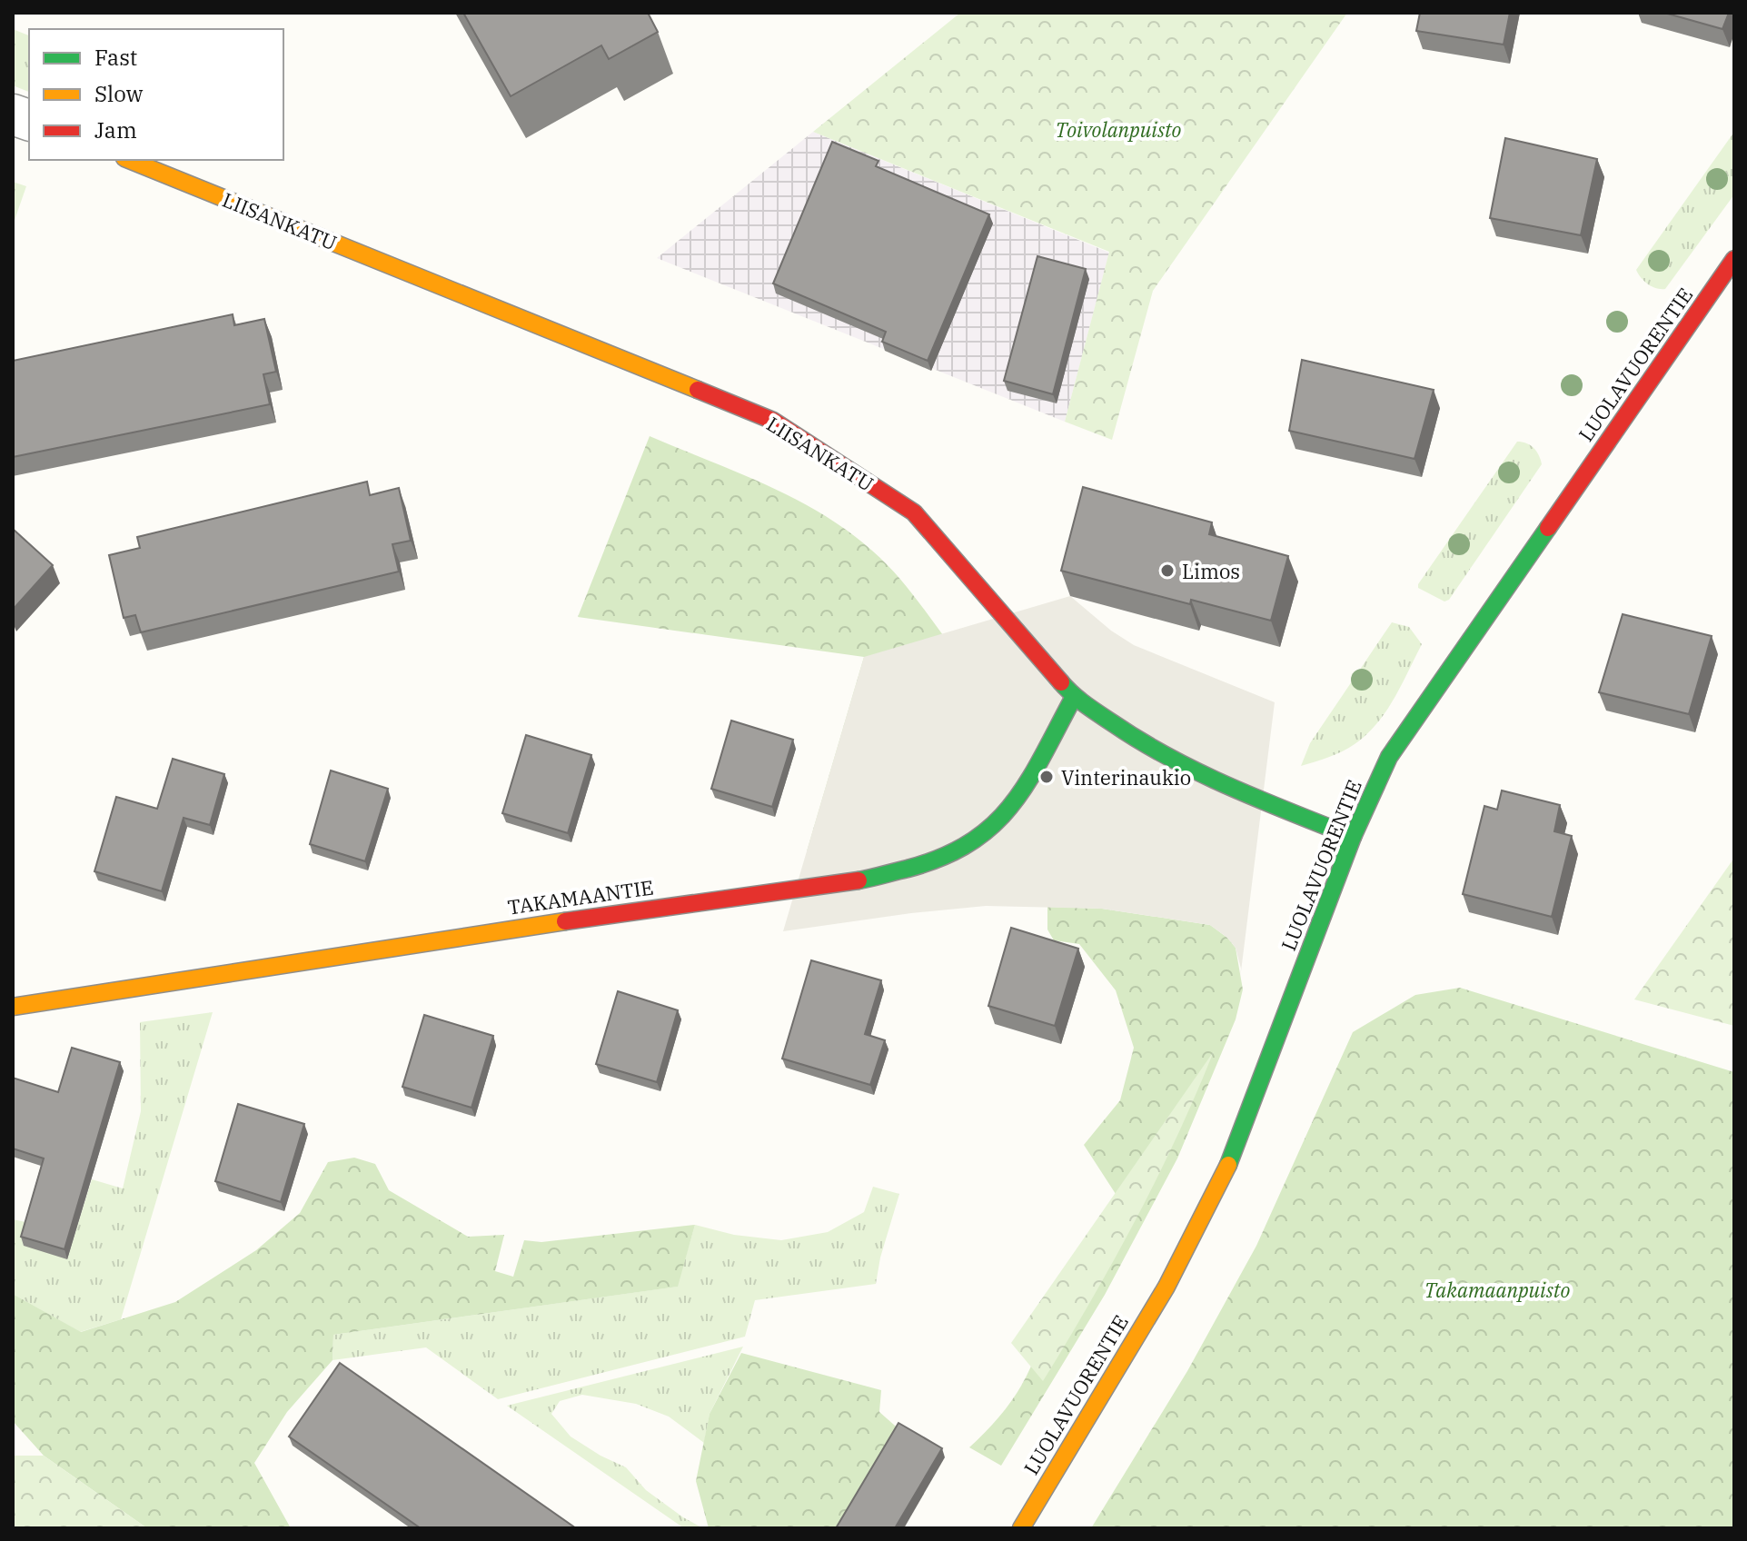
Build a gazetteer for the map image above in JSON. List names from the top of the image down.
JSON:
{
  "streets": {
    "street": ["LIISANKATU", "LUOLAVUORENTIE", "TAKAMAANTIE"]
  },
  "crossings": [
    ["LIISANKATU", "LUOLAVUORENTIE"],
    ["LIISANKATU", "TAKAMAANTIE"]
  ],
  "parks": ["Toivolanpuisto", "Takamaanpuisto"],
  "places": ["Limos", "Vinterinaukio"],
  "legend": ["Fast", "Slow", "Jam"]
}
